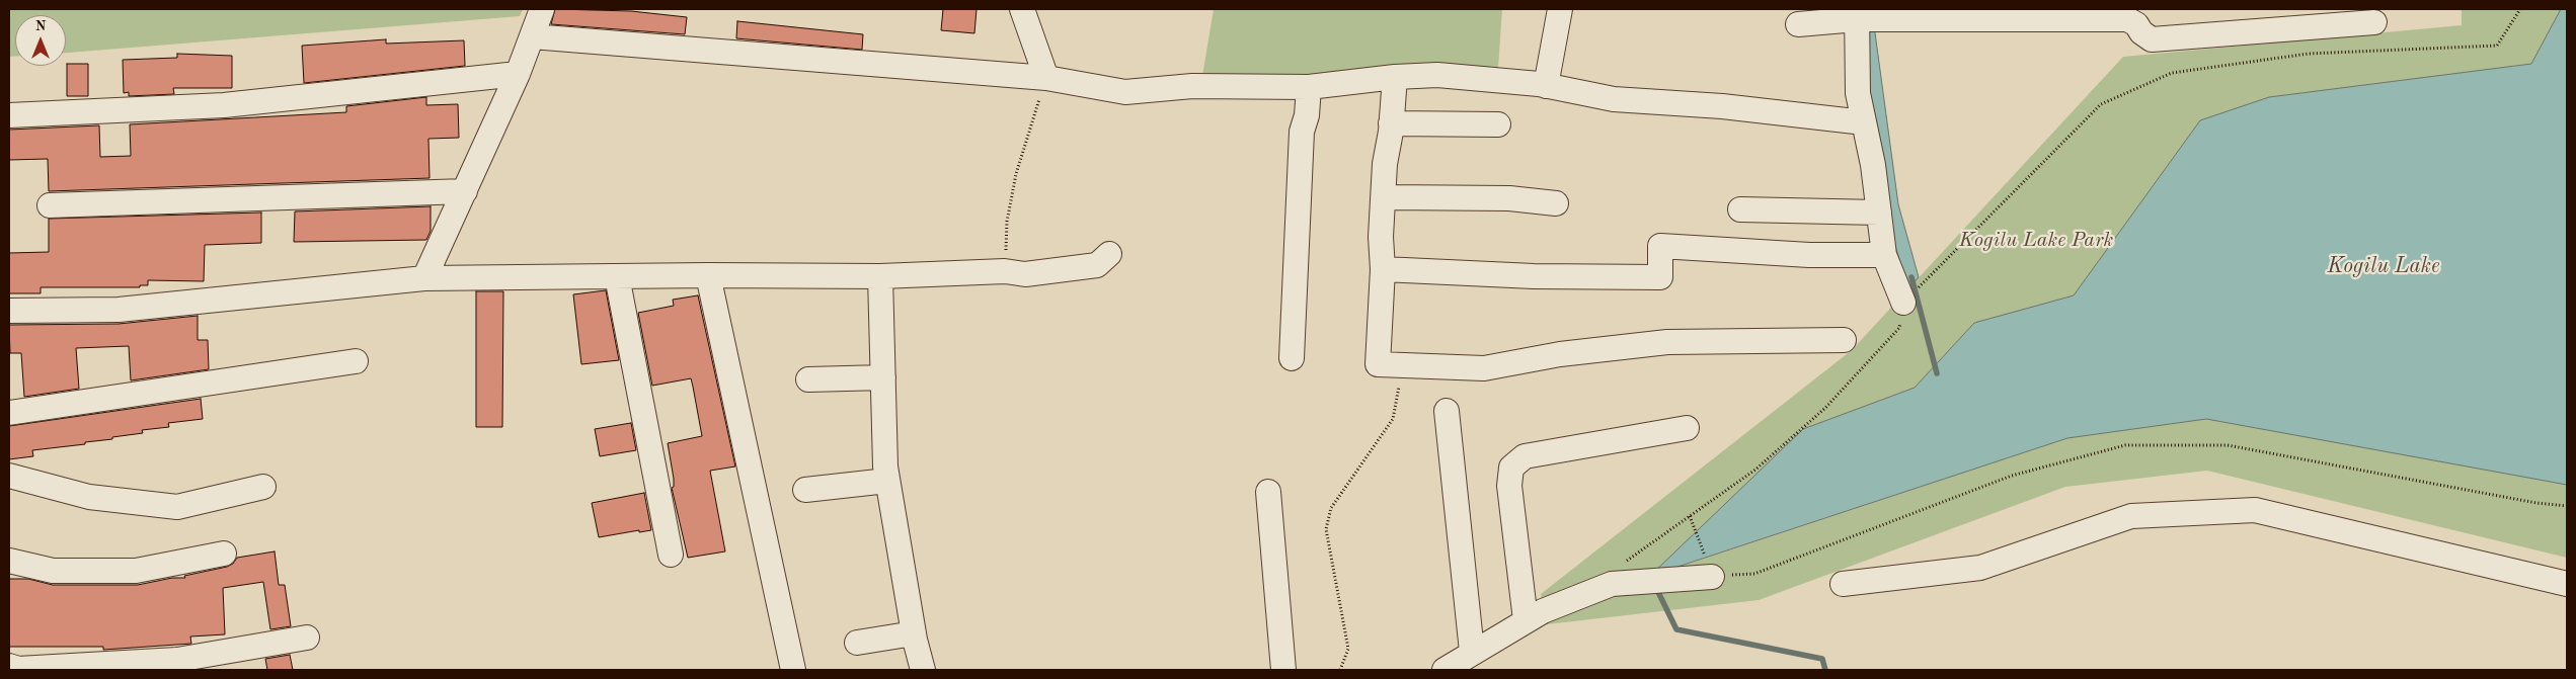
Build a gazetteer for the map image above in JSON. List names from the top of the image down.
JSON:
{
  "water": ["Kogilu Lake"],
  "parks": ["Kogilu Lake Park"],
  "north": "top"
}
